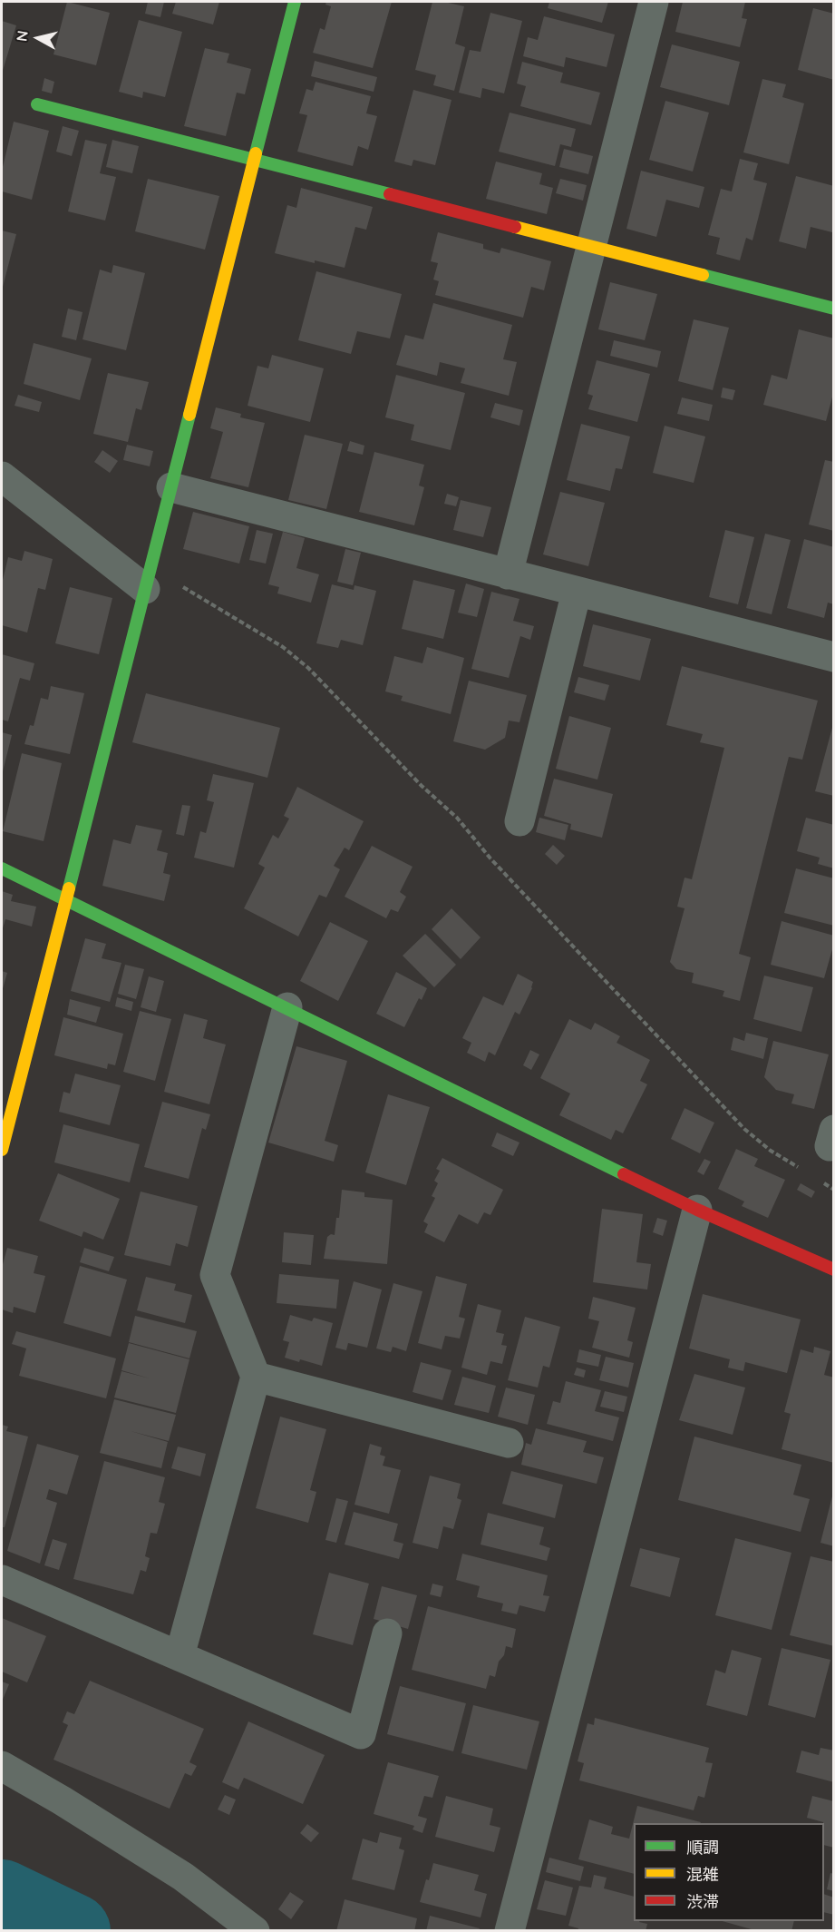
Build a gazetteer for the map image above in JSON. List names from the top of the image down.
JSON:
{
  "legend": ["順調", "混雑", "渋滞"],
  "north": "left"
}
